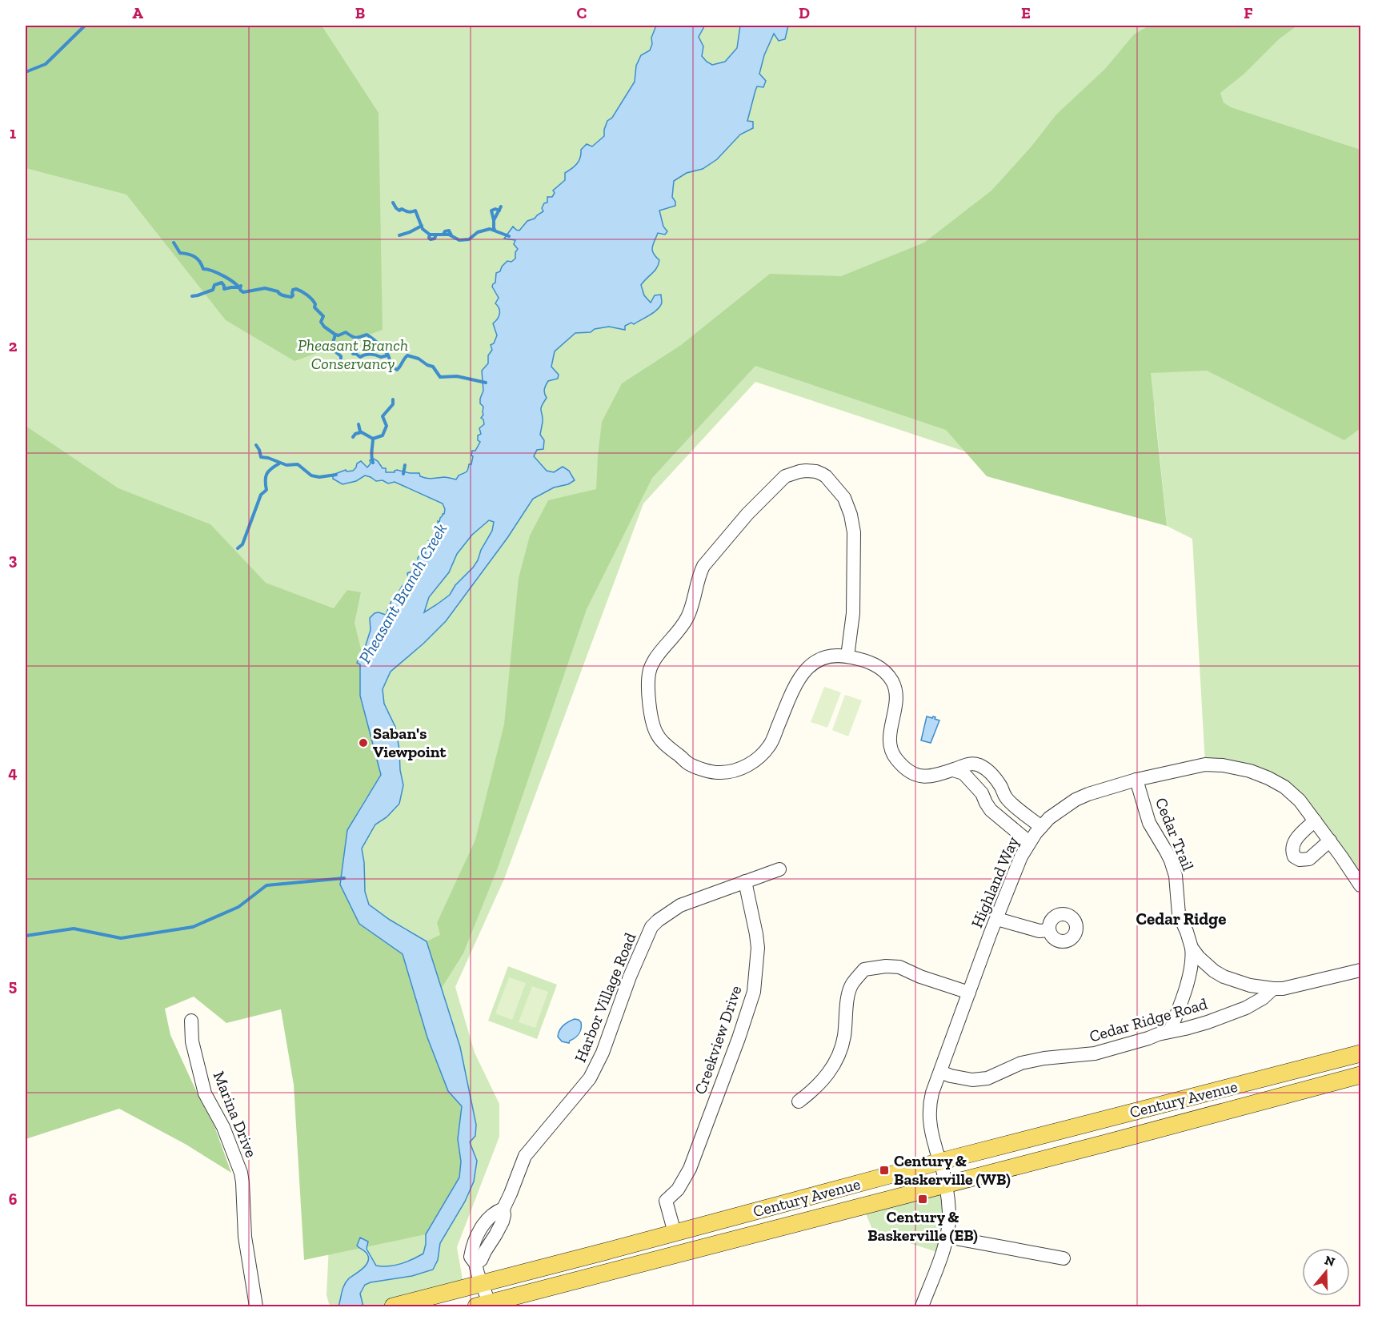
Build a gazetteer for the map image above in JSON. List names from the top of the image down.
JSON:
{
  "streets": {
    "main road": ["Century Avenue"],
    "street": [
      "Cedar Trail",
      "Highland Way",
      "Harbor Village Road",
      "Cedar Ridge Road",
      "Creekview Drive",
      "Marina Drive"
    ]
  },
  "crossings": [
    ["Cedar Trail", "Highland Way"],
    ["Cedar Trail", "Cedar Ridge Road"],
    ["Highland Way", "Cedar Ridge Road"],
    ["Highland Way", "Century Avenue"],
    ["Harbor Village Road", "Creekview Drive"],
    ["Harbor Village Road", "Century Avenue"],
    ["Creekview Drive", "Century Avenue"]
  ],
  "districts": ["Cedar Ridge"],
  "water": ["Pheasant Branch Creek"],
  "parks": ["Pheasant Branch Conservancy"],
  "places": {
    "other": ["Saban's Viewpoint"],
    "transit": ["Century & Baskerville (WB)", "Century & Baskerville (EB)"]
  },
  "north": "top",
  "grid": {
    "columns": [
      "A",
      "B",
      "C",
      "D",
      "E",
      "F"
    ],
    "rows": [
      "1",
      "2",
      "3",
      "4",
      "5",
      "6"
    ]
  }
}
